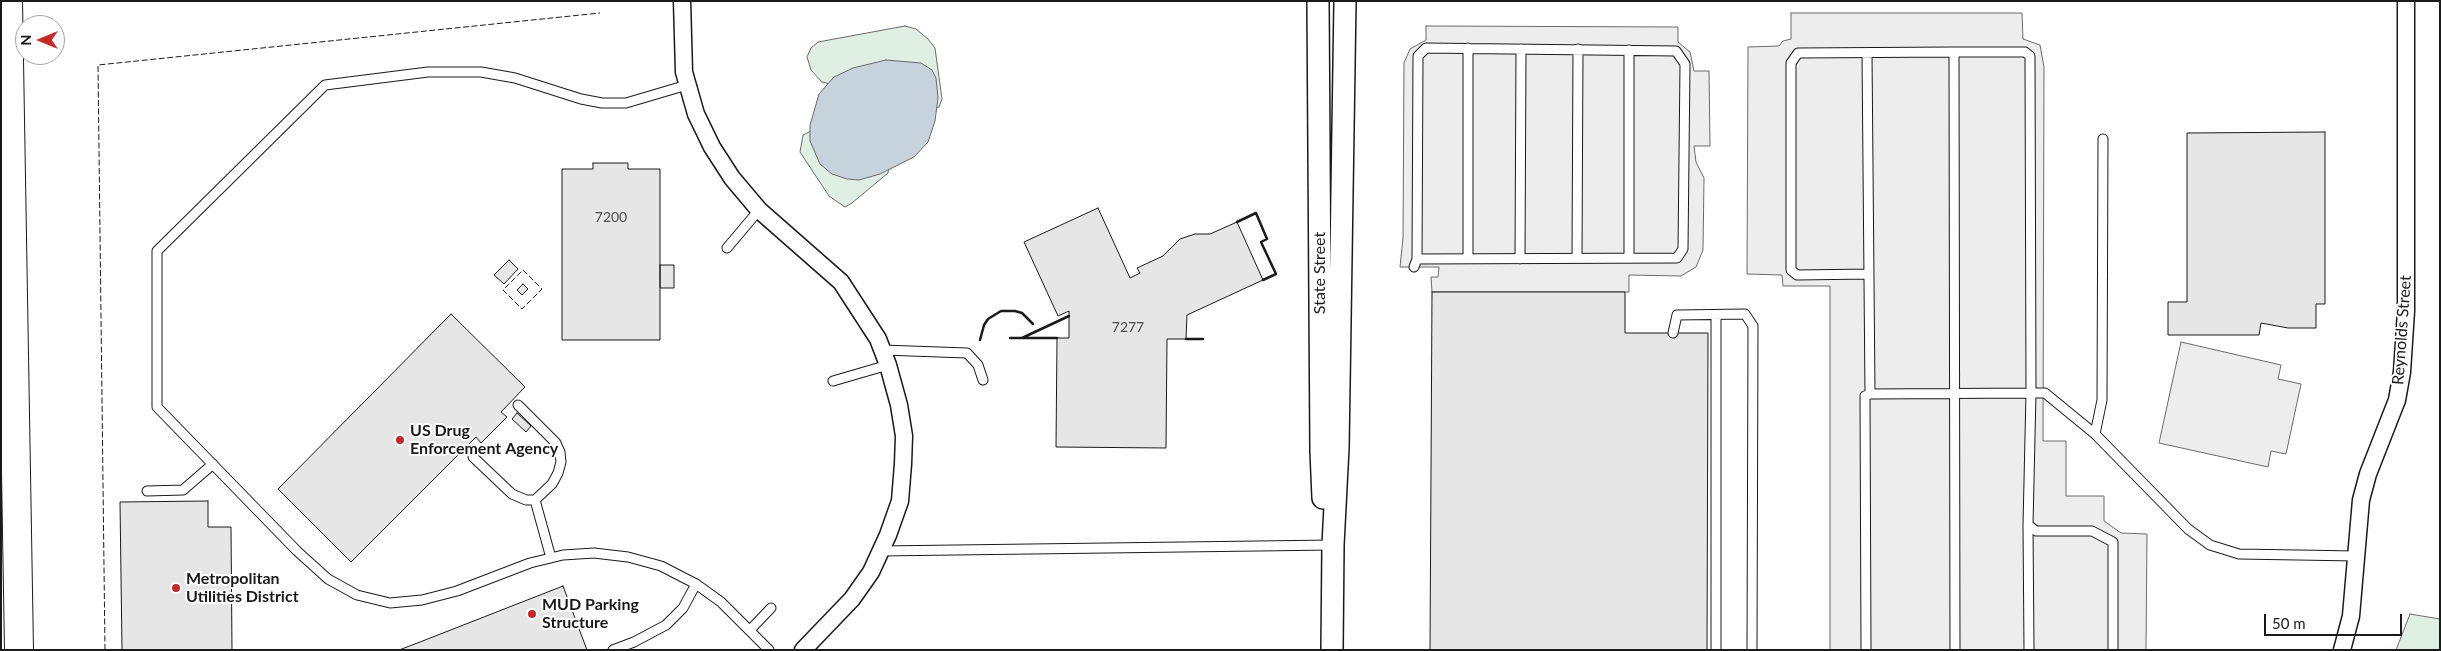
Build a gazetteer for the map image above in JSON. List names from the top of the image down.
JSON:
{
  "streets": {
    "street": ["State Street", "Reynolds Street"]
  },
  "places": ["US Drug Enforcement Agency", "Metropolitan Utilities District", "MUD Parking Structure"],
  "house_numbers": ["7200", "7277"],
  "scale_bar": "50 m",
  "north": "left"
}
